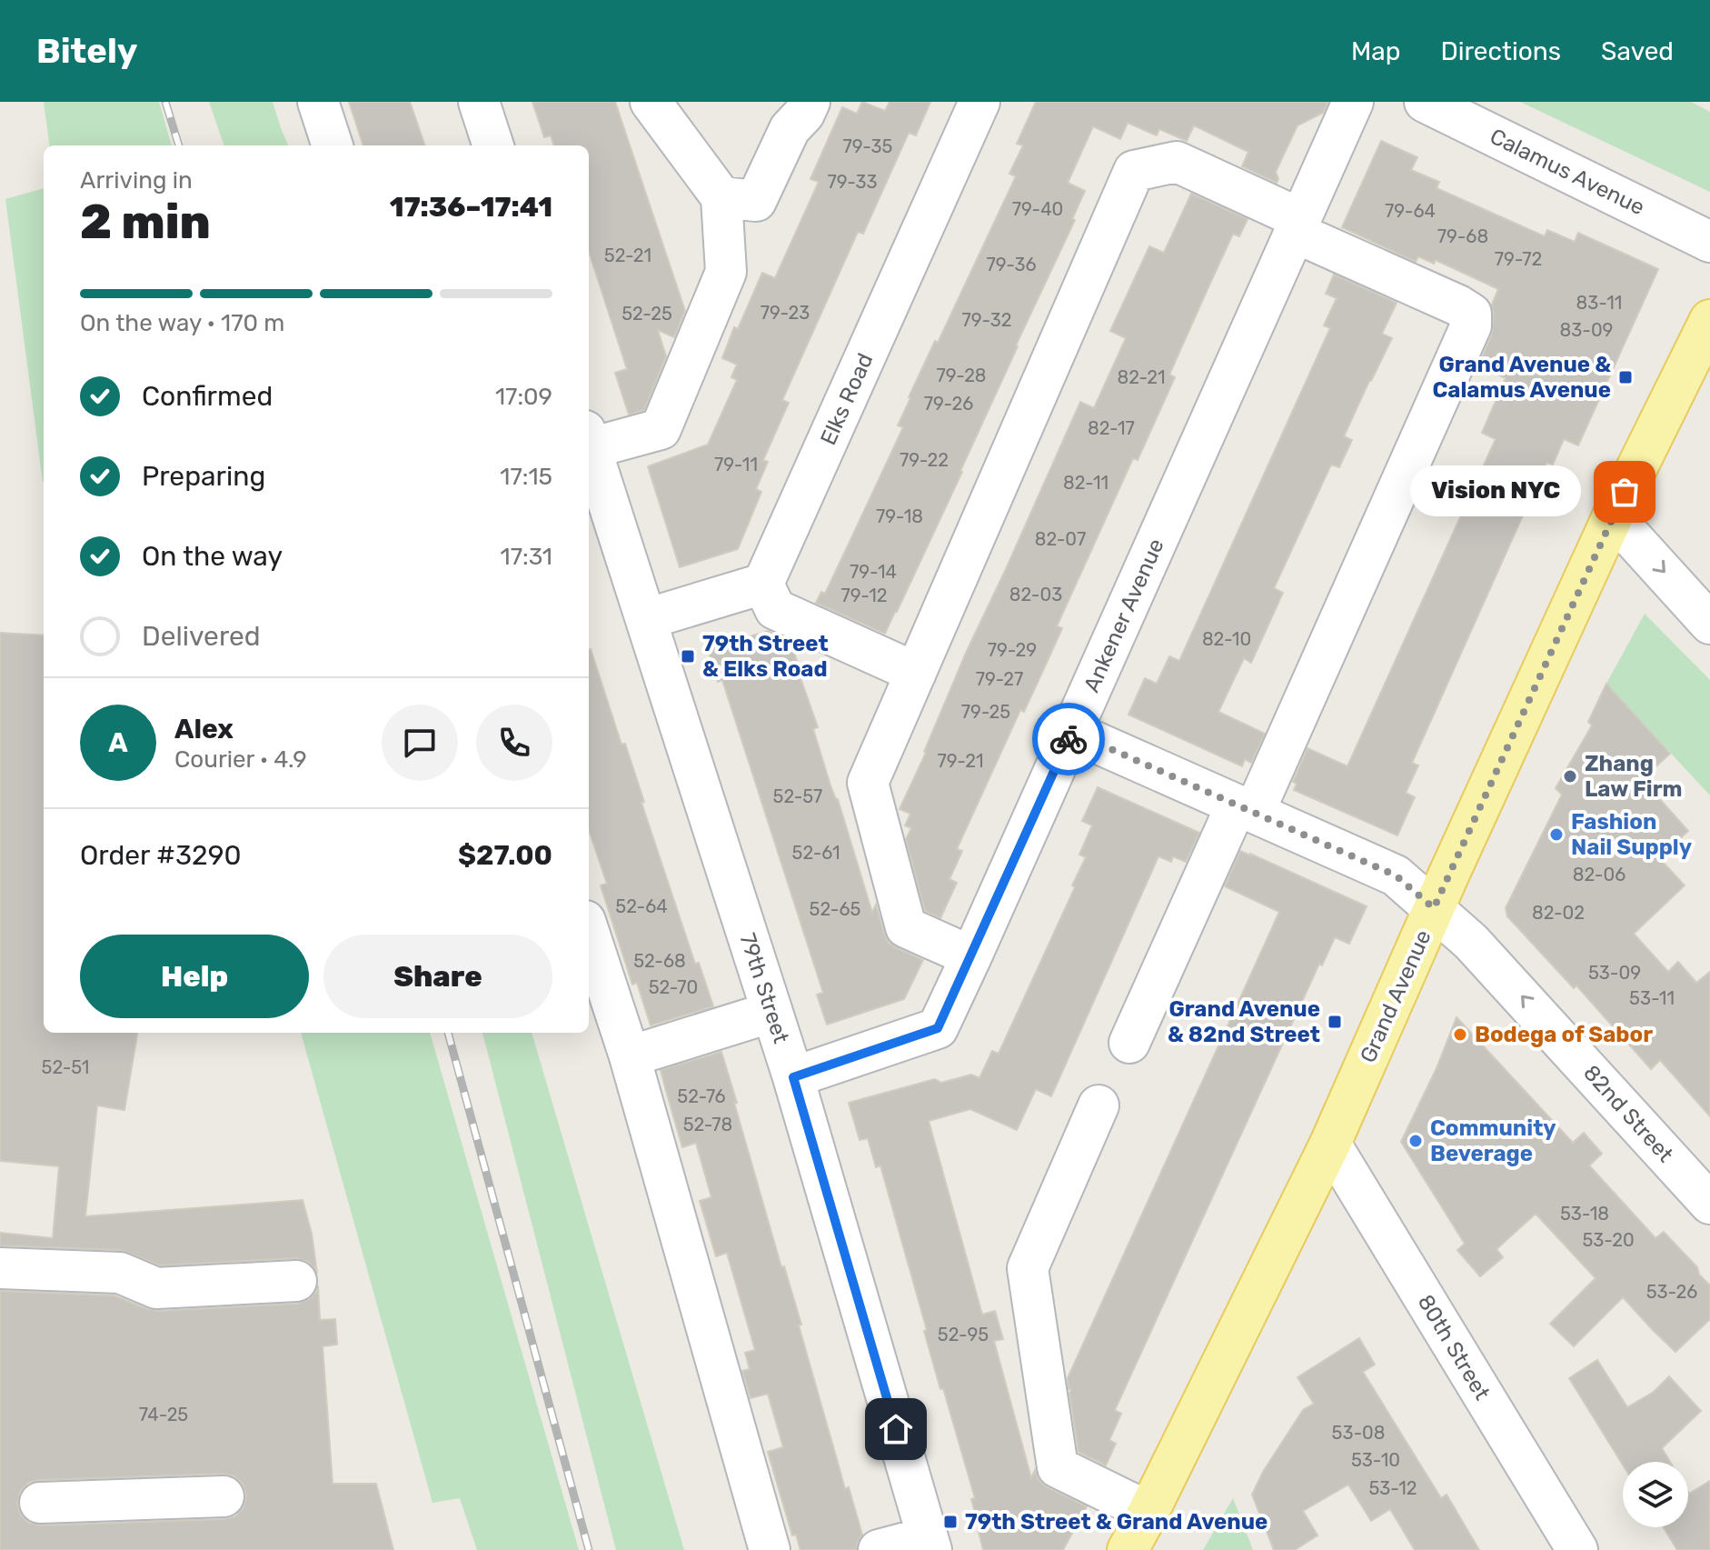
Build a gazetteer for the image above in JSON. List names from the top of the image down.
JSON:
{
  "streets": {
    "main road": ["Grand Avenue"],
    "street": [
      "Calamus Avenue",
      "Elks Road",
      "Ankener Avenue",
      "79th Street",
      "82nd Street",
      "80th Street"
    ]
  },
  "crossings": [
    ["Ankener Avenue", "79th Street"],
    ["Ankener Avenue", "82nd Street"],
    ["Grand Avenue", "82nd Street"],
    ["Grand Avenue", "80th Street"]
  ],
  "one_way": ["82nd Street"],
  "places": {
    "transit": [
      "Grand Avenue & Calamus Avenue",
      "79th Street & Elks Road",
      "Grand Avenue & 82nd Street",
      "79th Street & Grand Avenue"
    ],
    "other": [
      "Vision NYC",
      "Zhang Law Firm",
      "Fashion Nail Supply",
      "Bodega of Sabor",
      "Community Beverage"
    ]
  },
  "house_numbers": [
    "79-35",
    "79-33",
    "79-40",
    "79-64",
    "79-68",
    "52-21",
    "79-72",
    "79-36",
    "83-11",
    "79-23",
    "52-25",
    "79-32",
    "83-09",
    "79-28",
    "82-21",
    "79-26",
    "82-17",
    "79-22",
    "79-11",
    "82-11",
    "79-18",
    "82-07",
    "79-14",
    "82-03",
    "79-12",
    "82-10",
    "79-29",
    "79-27",
    "79-25",
    "79-21",
    "52-57",
    "52-61",
    "82-06",
    "52-64",
    "52-65",
    "82-02",
    "52-68",
    "53-09",
    "52-70",
    "53-11",
    "52-51",
    "52-76",
    "52-78",
    "53-18",
    "53-20",
    "53-26",
    "52-95",
    "74-25",
    "53-08",
    "53-10",
    "53-12"
  ],
  "page": {
    "header": "Bitely",
    "nav": ["Map", "Directions", "Saved"],
    "heading": ["2 min", "Arriving in", "17:36–17:41"],
    "panel": [
      "Alex",
      "Courier · 4.9",
      "Order #3290",
      "$27.00"
    ],
    "bar": "On the way · 170 m",
    "list": [
      ["Confirmed", "17:09"],
      ["Preparing", "17:15"],
      ["On the way", "17:31"],
      "Delivered"
    ],
    "bubble": "Vision NYC",
    "round": "A",
    "buttons": ["Help", "Share"]
  }
}
